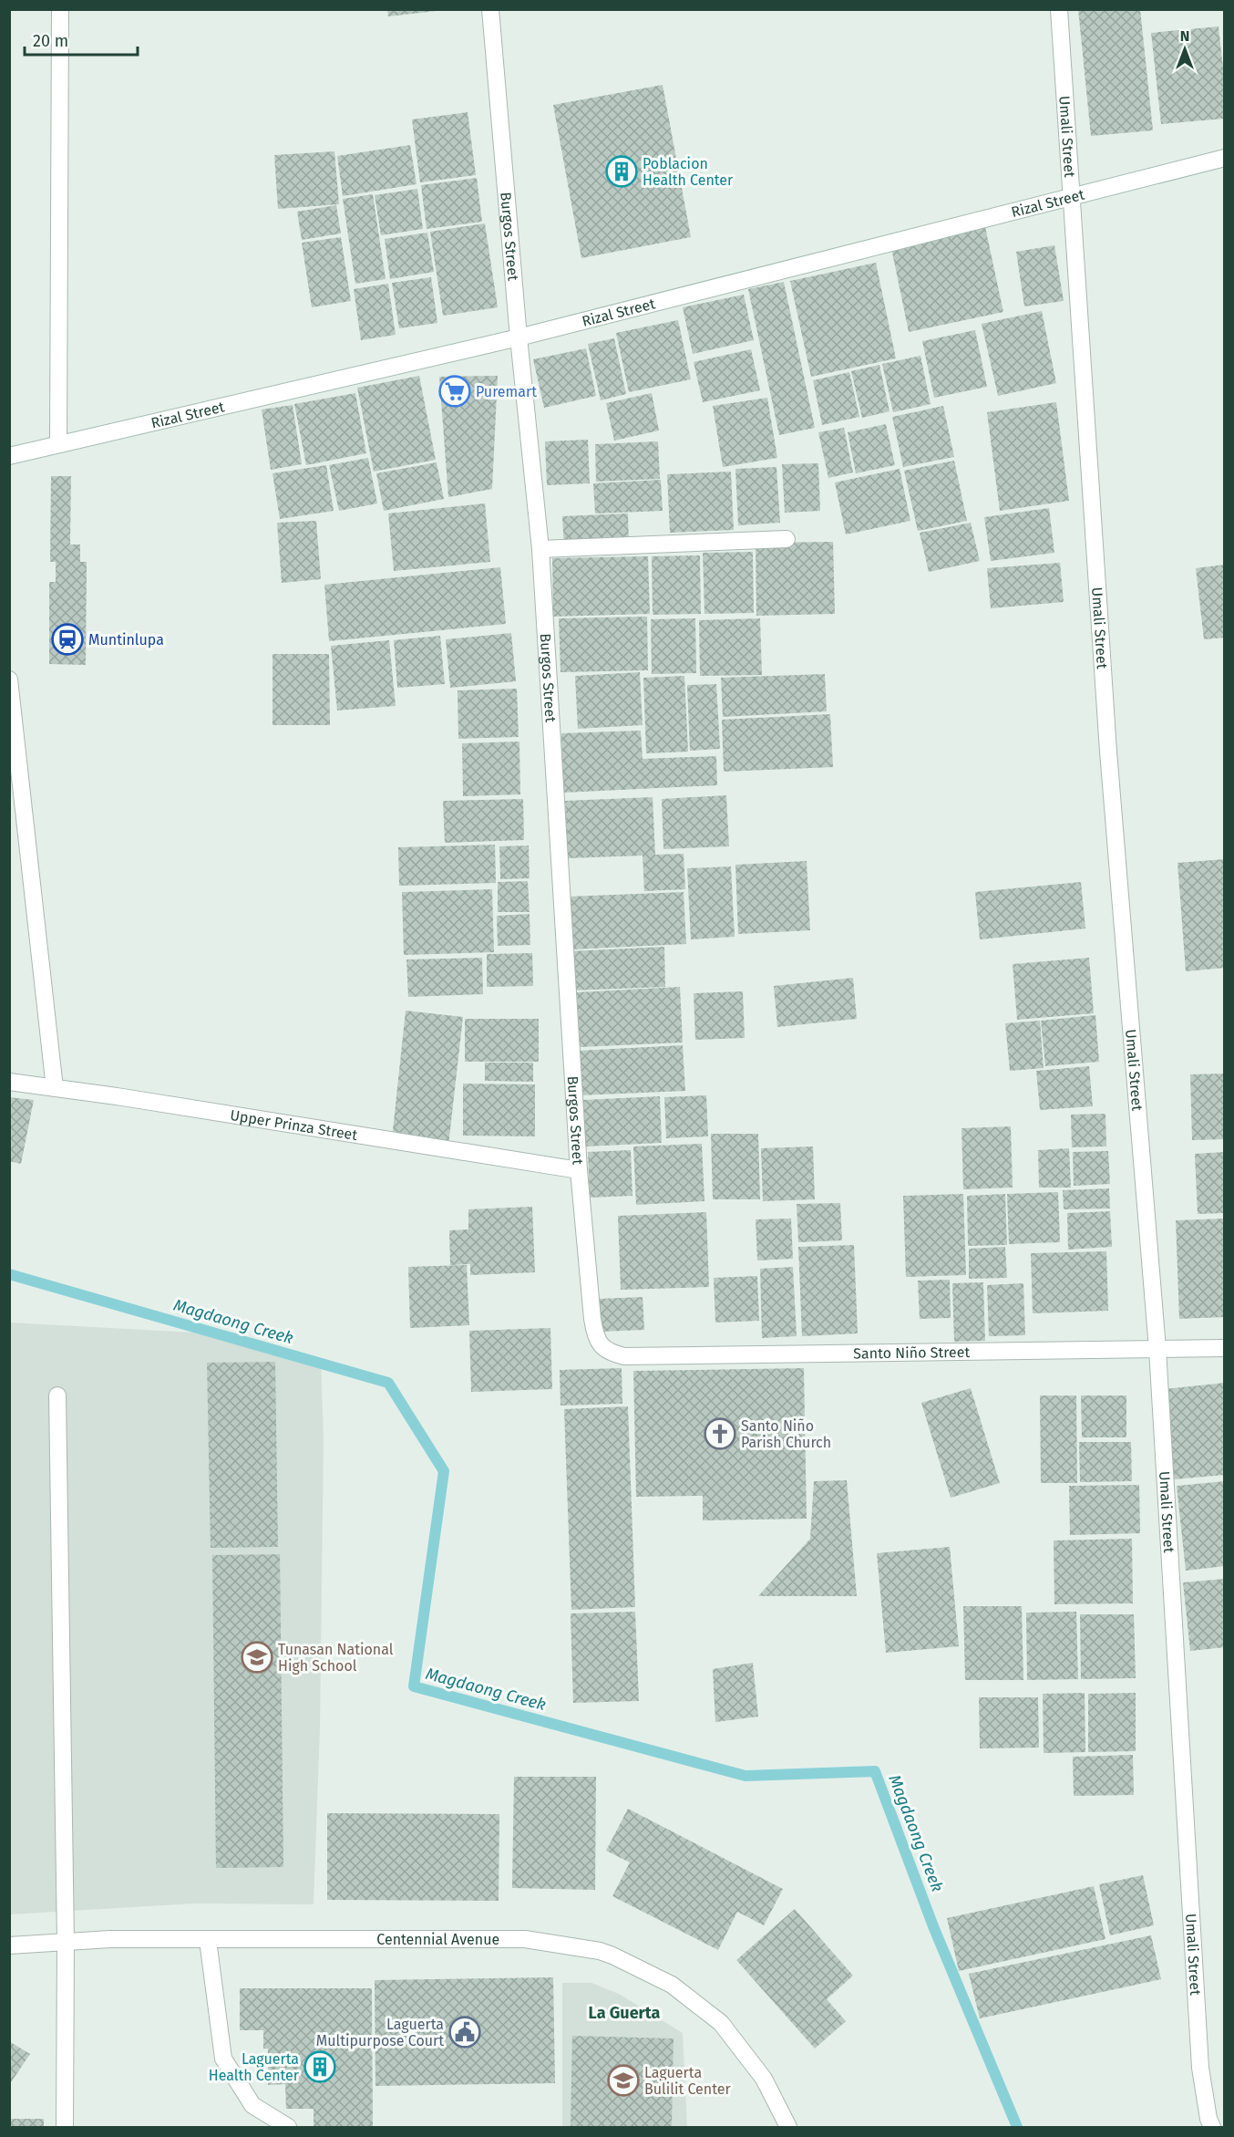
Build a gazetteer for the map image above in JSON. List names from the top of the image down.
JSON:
{
  "streets": {
    "street": [
      "Umali Street",
      "Rizal Street",
      "Burgos Street",
      "Upper Prinza Street",
      "Santo Niño Street",
      "Centennial Avenue"
    ]
  },
  "crossings": [
    ["Umali Street", "Rizal Street"],
    ["Umali Street", "Santo Niño Street"],
    ["Rizal Street", "Burgos Street"],
    ["Burgos Street", "Upper Prinza Street"],
    ["Burgos Street", "Santo Niño Street"]
  ],
  "districts": ["La Guerta"],
  "water": ["Magdaong Creek"],
  "places": {
    "building": ["Poblacion Health Center", "Laguerta Health Center"],
    "supermarket": ["Puremart"],
    "station": ["Muntinlupa"],
    "church": ["Santo Niño Parish Church"],
    "school or university": ["Tunasan National High School", "Laguerta Bulilit Center"],
    "public building": ["Laguerta Multipurpose Court"]
  },
  "scale_bar": "20 m",
  "north": "top"
}
